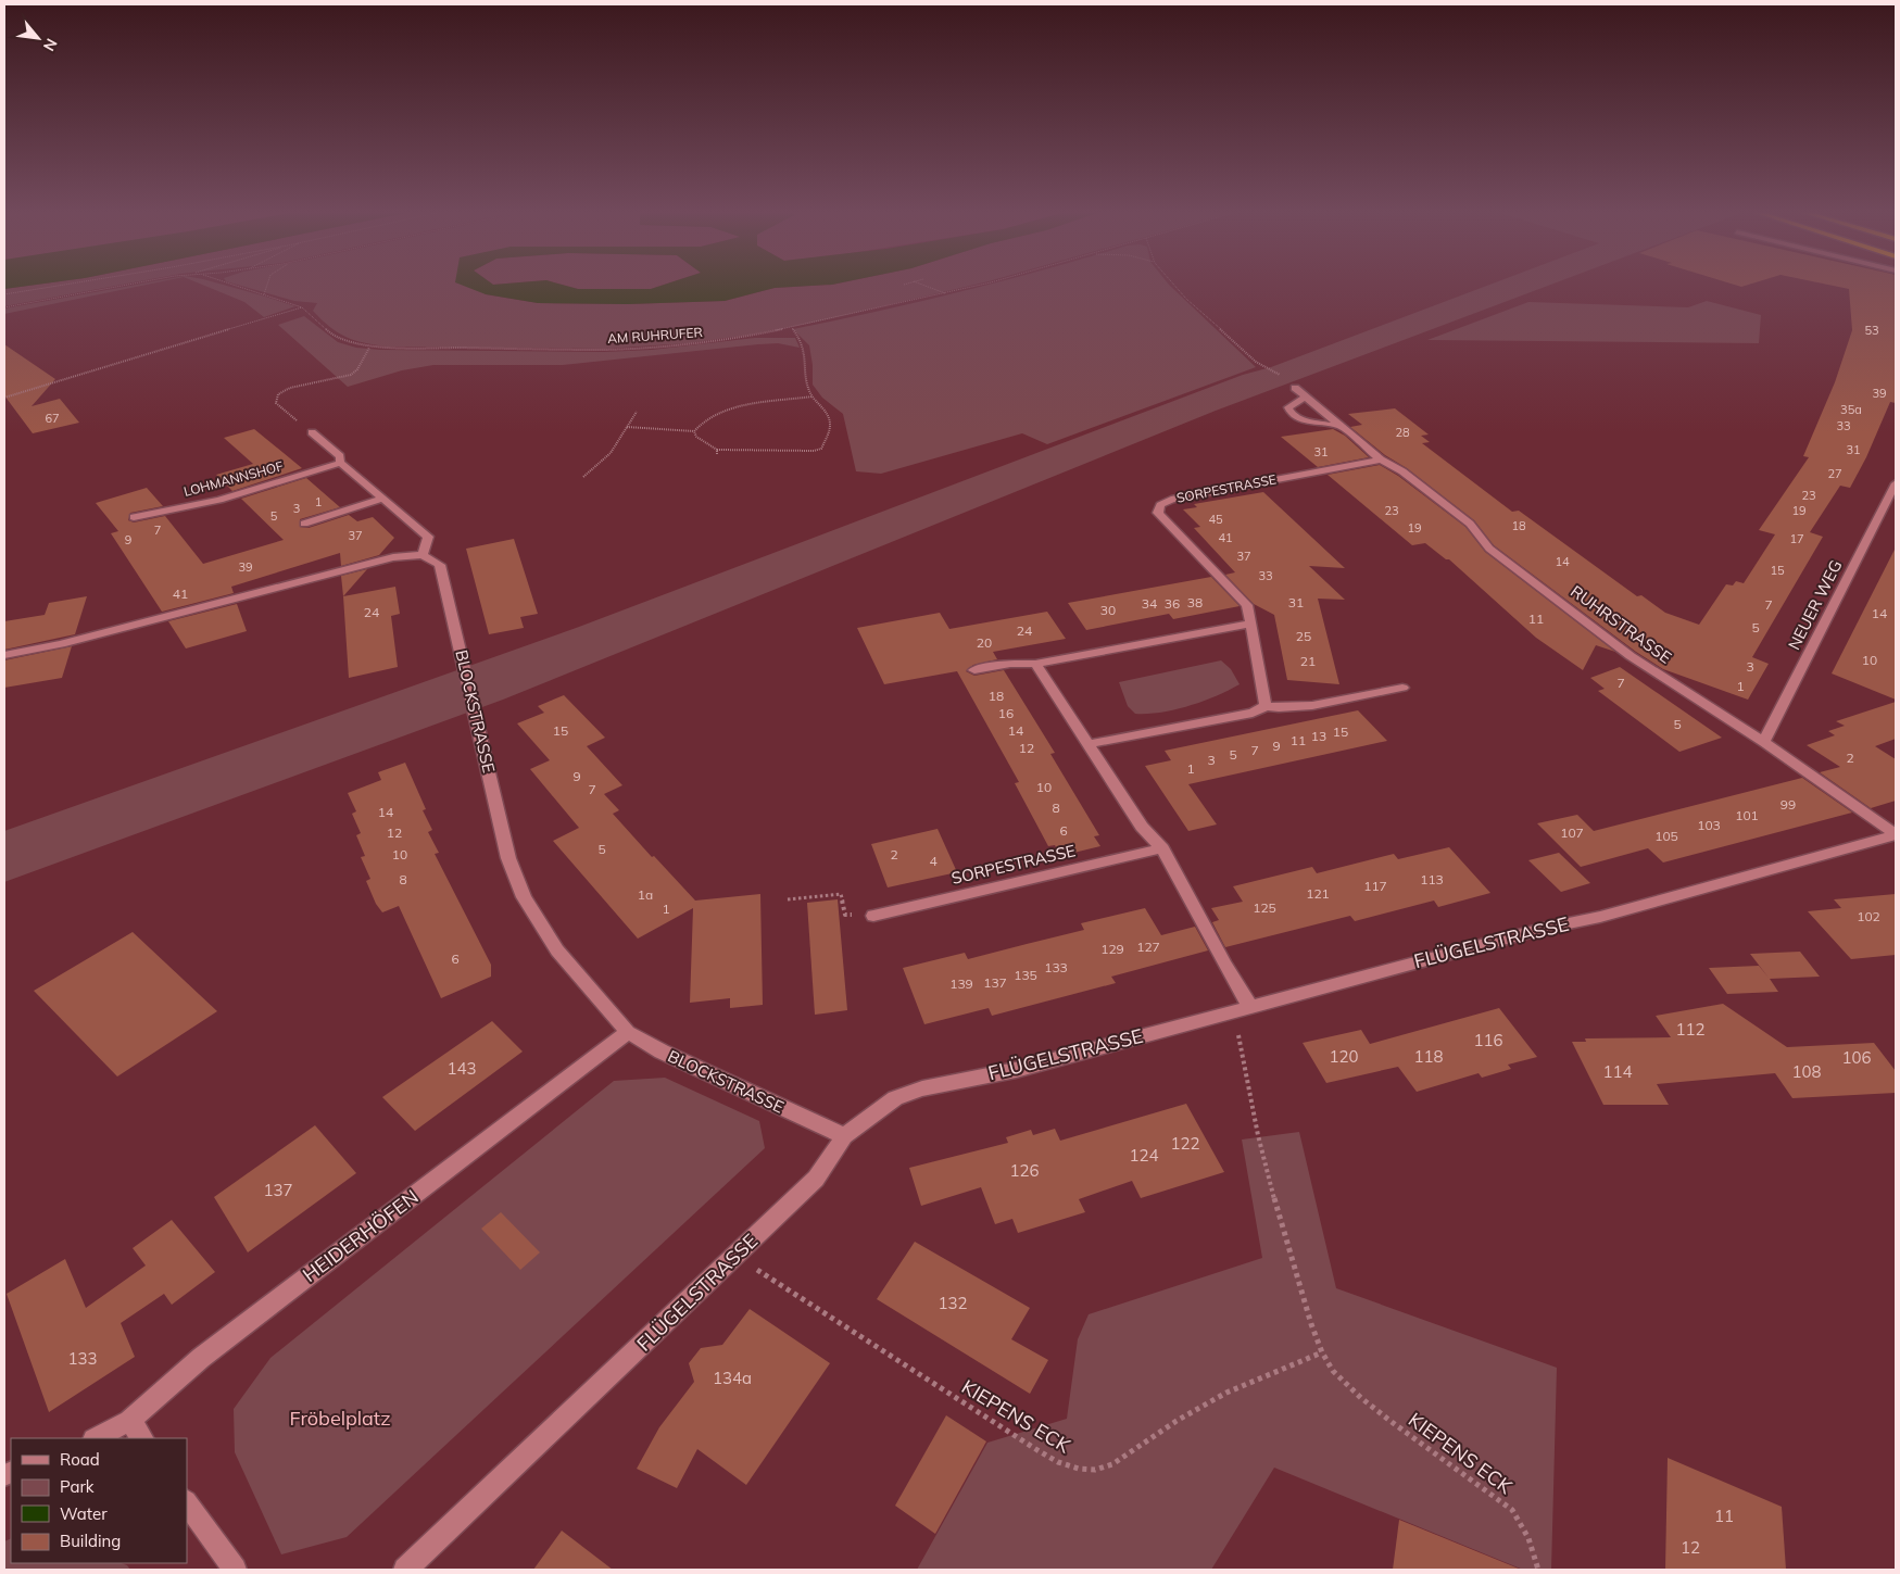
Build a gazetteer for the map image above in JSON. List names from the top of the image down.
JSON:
{
  "streets": {
    "street": [
      "LOHMANNSHOF",
      "SORPESTRASSE",
      "NEUER WEG",
      "RUHRSTRASSE",
      "BLOCKSTRASSE",
      "FLÜGELSTRASSE",
      "HEIDERHÖFEN"
    ],
    "path": ["AM RUHRUFER", "KIEPENS ECK"]
  },
  "crossings": [
    ["SORPESTRASSE", "RUHRSTRASSE"],
    ["NEUER WEG", "RUHRSTRASSE"],
    ["RUHRSTRASSE", "FLÜGELSTRASSE"],
    ["BLOCKSTRASSE", "FLÜGELSTRASSE"],
    ["BLOCKSTRASSE", "HEIDERHÖFEN"],
    ["FLÜGELSTRASSE", "KIEPENS ECK"]
  ],
  "parks": ["Fröbelplatz"],
  "house_numbers": [
    "53",
    "39",
    "35a",
    "67",
    "33",
    "28",
    "31",
    "31",
    "27",
    "23",
    "1",
    "3",
    "23",
    "19",
    "5",
    "45",
    "18",
    "19",
    "7",
    "37",
    "41",
    "17",
    "9",
    "37",
    "14",
    "39",
    "15",
    "33",
    "41",
    "38",
    "31",
    "34",
    "36",
    "7",
    "30",
    "24",
    "14",
    "11",
    "5",
    "24",
    "25",
    "20",
    "10",
    "21",
    "3",
    "7",
    "1",
    "18",
    "16",
    "5",
    "15",
    "14",
    "15",
    "13",
    "11",
    "9",
    "12",
    "7",
    "5",
    "2",
    "3",
    "1",
    "9",
    "10",
    "7",
    "99",
    "8",
    "14",
    "101",
    "103",
    "6",
    "12",
    "107",
    "105",
    "5",
    "10",
    "2",
    "4",
    "8",
    "113",
    "117",
    "121",
    "1a",
    "125",
    "1",
    "102",
    "127",
    "129",
    "6",
    "133",
    "135",
    "137",
    "139",
    "112",
    "116",
    "120",
    "118",
    "106",
    "143",
    "114",
    "108",
    "122",
    "124",
    "126",
    "137",
    "132",
    "133",
    "134a",
    "11",
    "12"
  ],
  "legend": [
    "Road",
    "Park",
    "Water",
    "Building"
  ],
  "north": "bottom right"
}
